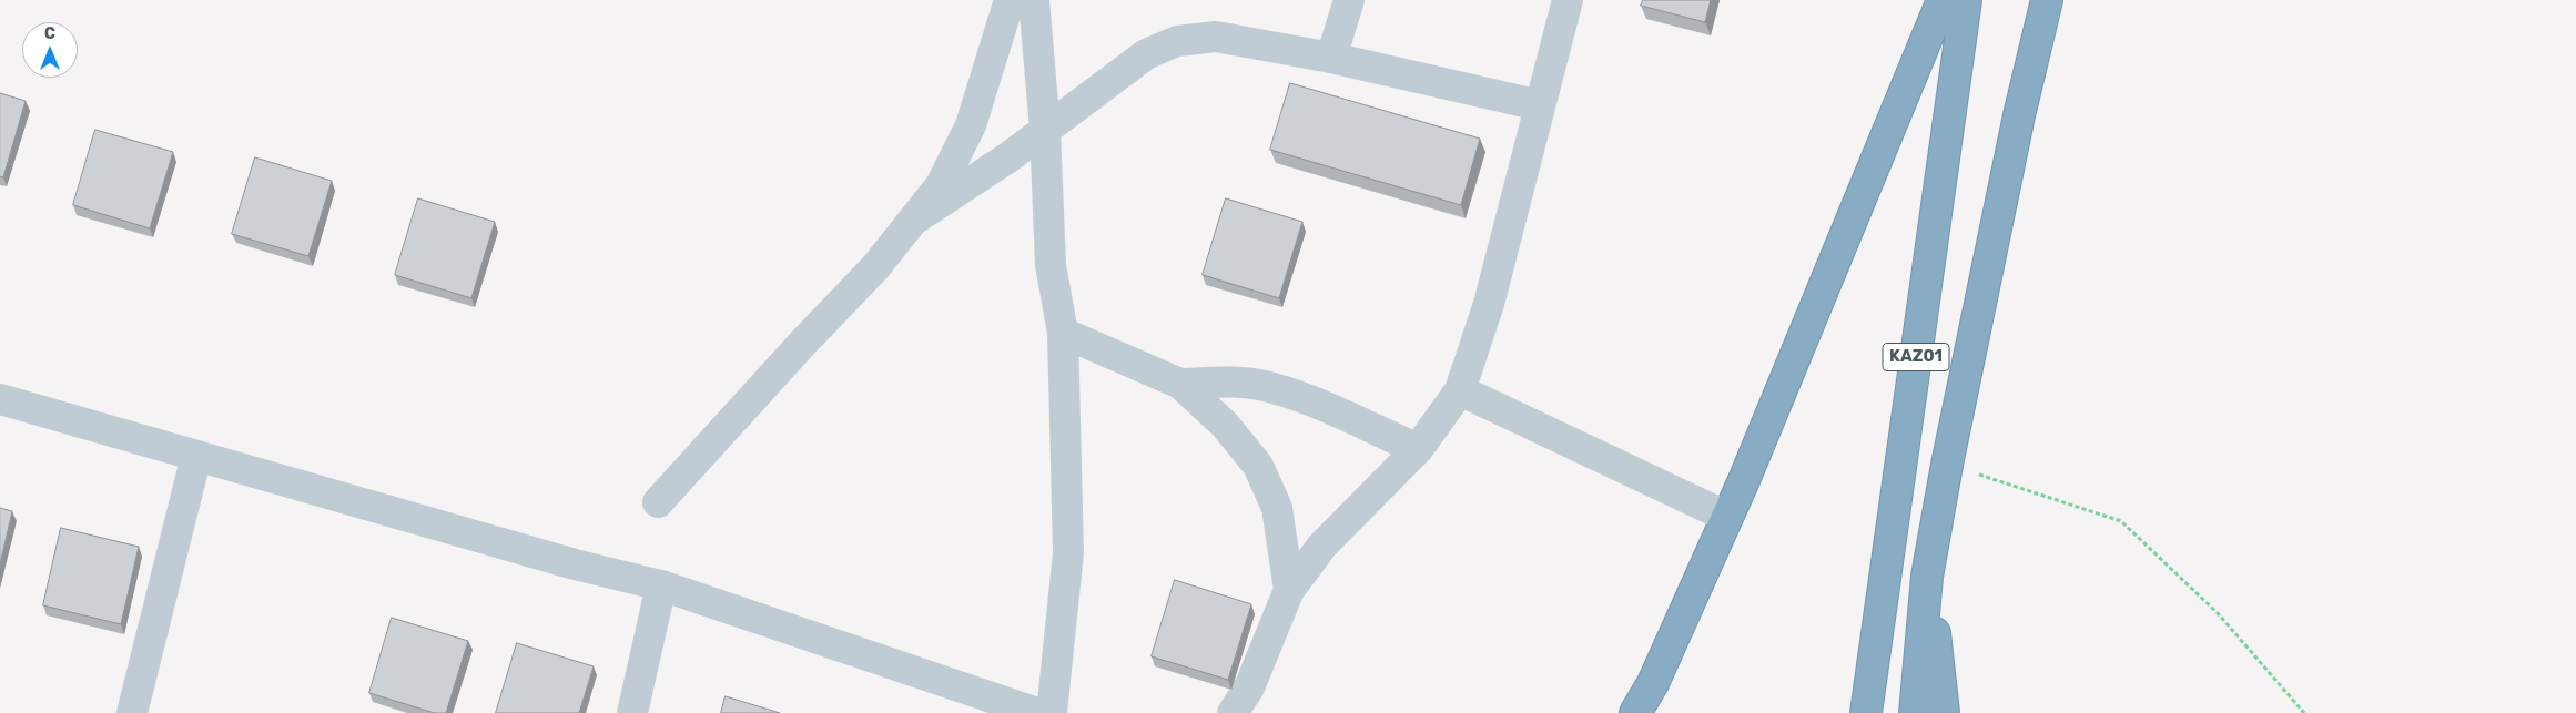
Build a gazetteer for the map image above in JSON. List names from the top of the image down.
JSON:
{
  "streets": {
    "highway": ["KАZ01"]
  },
  "north": "top"
}
